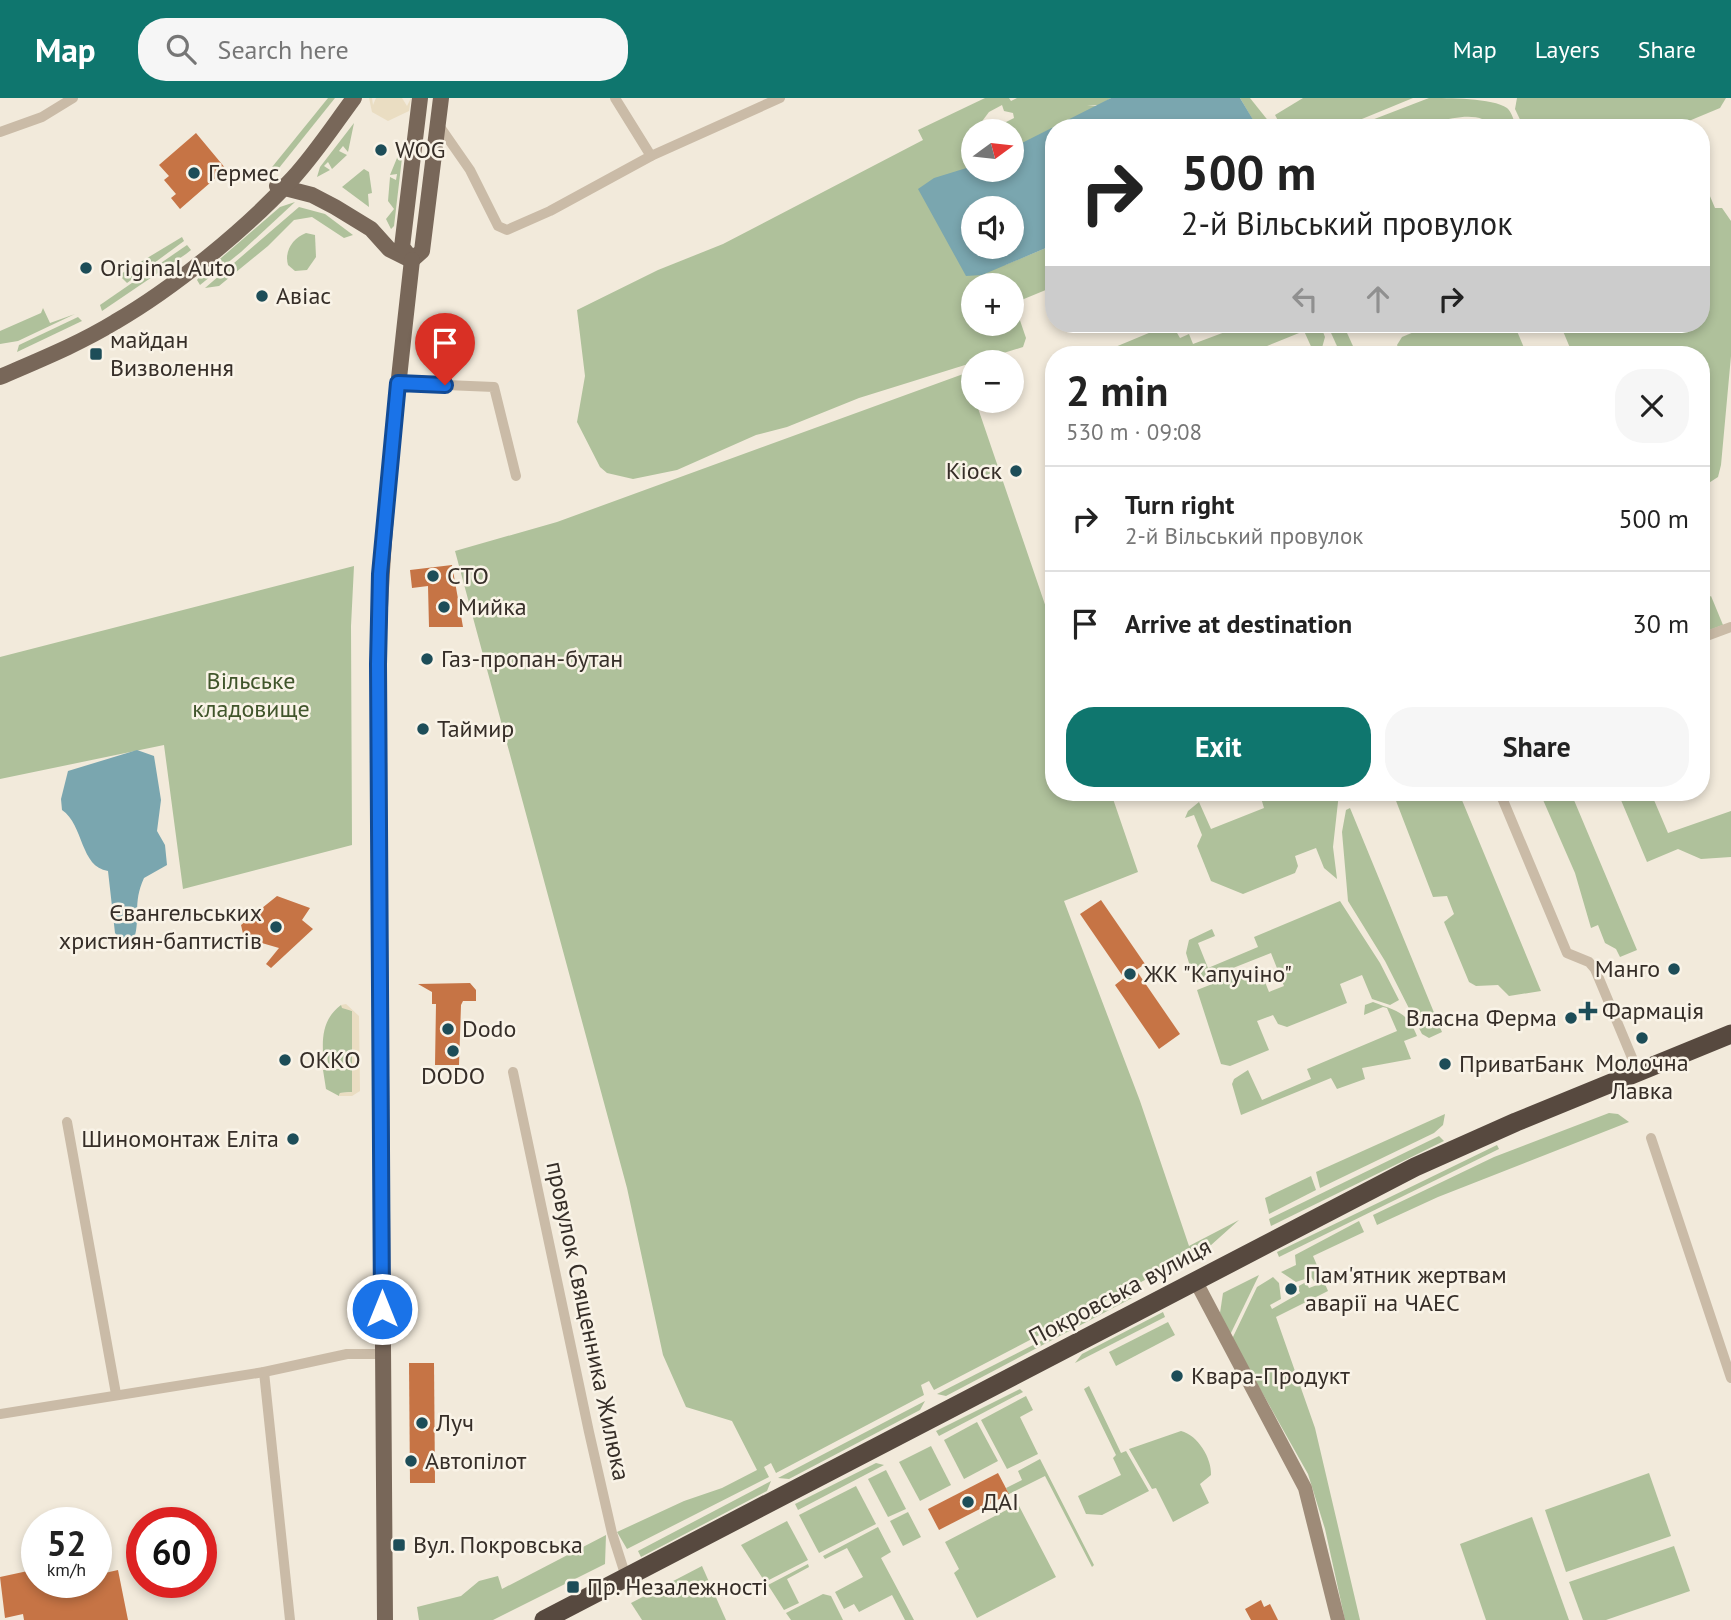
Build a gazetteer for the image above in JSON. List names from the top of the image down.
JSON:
{
  "streets": {
    "highway": ["Покровська вулиця"],
    "street": ["провулок Священника Жилюка"]
  },
  "crossings": [
    ["Покровська вулиця", "провулок Священника Жилюка"]
  ],
  "parks": ["Вільське кладовище"],
  "places": {
    "other": [
      "WOG",
      "Гермес",
      "Original Auto",
      "Авіас",
      "Кіоск",
      "СТО",
      "Мийка",
      "Газ-пропан-бутан",
      "Таймир",
      "Євангельських християн-баптистів",
      "Манго",
      "ЖК \"Капучіно\"",
      "Власна Ферма",
      "Dodo",
      "Молочна Лавка",
      "DODO",
      "ОККО",
      "ПриватБанк",
      "Шиномонтаж Еліта",
      "Пам'ятник жертвам аварії на ЧАЕС",
      "Квара-Продукт",
      "Луч",
      "Автопілот",
      "ДАІ"
    ],
    "transit": ["майдан Визволення", "Вул. Покровська", "Пр. Незалежності"],
    "health": ["Фармація"]
  },
  "north": "right",
  "page": {
    "header": "Map",
    "search": "Search here",
    "nav": ["Map", "Layers", "Share"],
    "map_buttons": ["+", "−"],
    "turn": ["500 m", "2-й Вільський провулок"],
    "heading": ["2 min", "530 m · 09:08"],
    "list": [
      {
        "name": "Turn right",
        "note": "2-й Вільський провулок",
        "value": "500 m"
      },
      {
        "name": "Arrive at destination",
        "value": "30 m"
      }
    ],
    "buttons": ["Exit", "Share"],
    "speed": "52 km/h",
    "limit": "60"
  }
}
